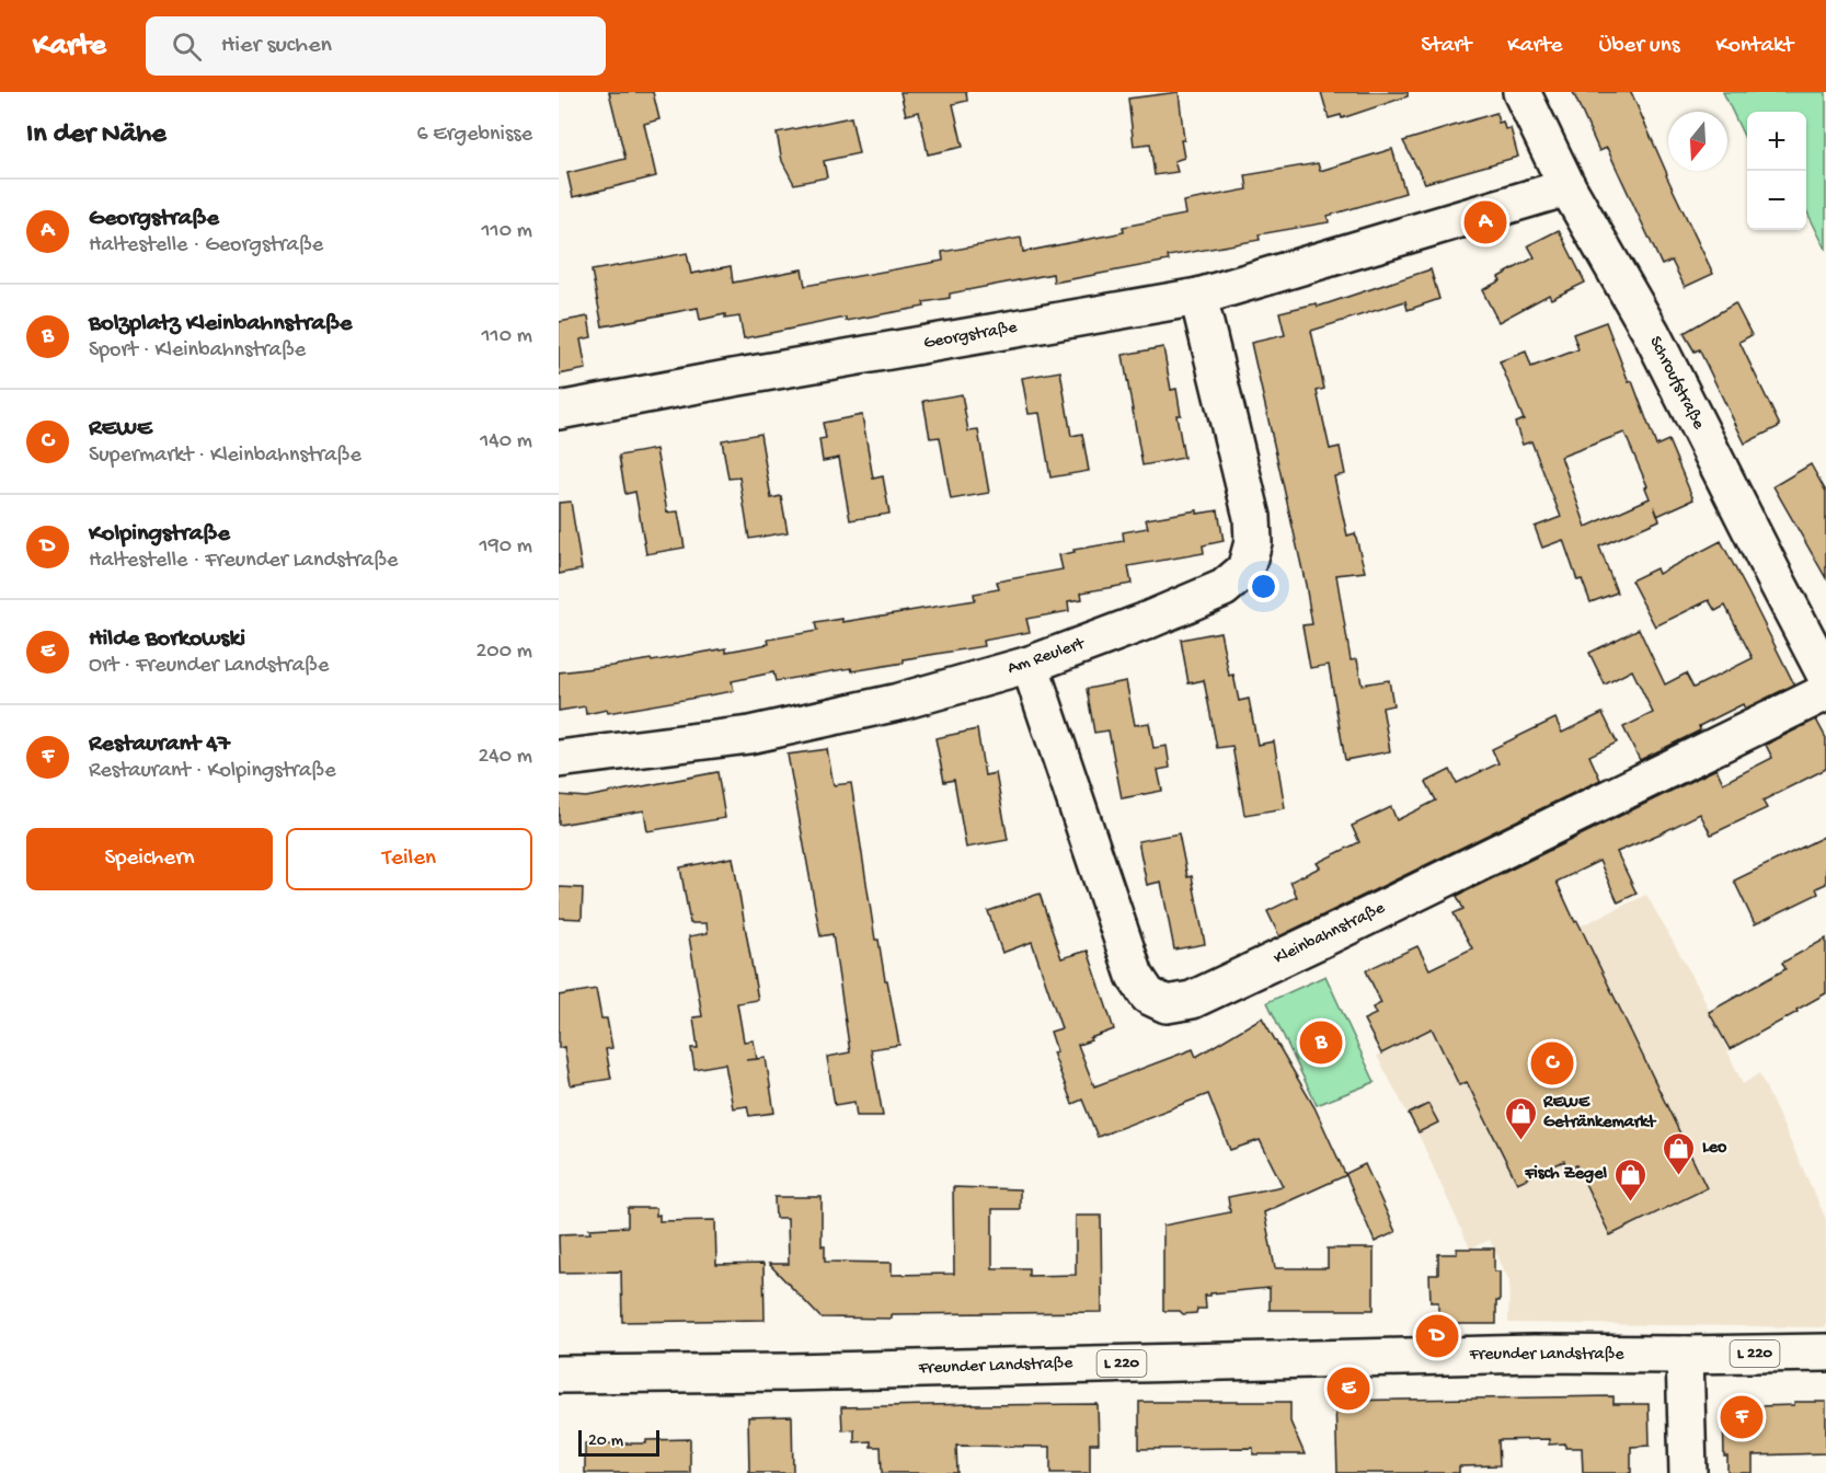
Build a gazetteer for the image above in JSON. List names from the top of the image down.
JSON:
{
  "streets": {
    "street": [
      "Georgstraße",
      "Schroufstraße",
      "Am Reulert",
      "Kleinbahnstraße",
      "L 220",
      "Freunder Landstraße"
    ]
  },
  "crossings": [
    ["Georgstraße", "Schroufstraße"],
    ["Georgstraße", "Am Reulert"],
    ["Am Reulert", "Kleinbahnstraße"]
  ],
  "places": {
    "shop": ["REWE Getränkemarkt", "Leo", "Fisch Zegel"]
  },
  "scale_bar": "20 m",
  "north": "bottom",
  "page": {
    "header": "Karte",
    "search": "Hier suchen",
    "nav": [
      "Start",
      "Karte",
      "Über uns",
      "Kontakt"
    ],
    "heading": ["In der Nähe", "6 Ergebnisse"],
    "map_buttons": ["+", "−"],
    "list": [
      {
        "mark": "A",
        "name": "Georgstraße",
        "note": "Haltestelle · Georgstraße",
        "value": "110 m"
      },
      {
        "mark": "B",
        "name": "Bolzplatz Kleinbahnstraße",
        "note": "Sport · Kleinbahnstraße",
        "value": "110 m"
      },
      {
        "mark": "C",
        "name": "REWE",
        "note": "Supermarkt · Kleinbahnstraße",
        "value": "140 m"
      },
      {
        "mark": "D",
        "name": "Kolpingstraße",
        "note": "Haltestelle · Freunder Landstraße",
        "value": "190 m"
      },
      {
        "mark": "E",
        "name": "Hilde Borkowski",
        "note": "Ort · Freunder Landstraße",
        "value": "200 m"
      },
      {
        "mark": "F",
        "name": "Restaurant 47",
        "note": "Restaurant · Kolpingstraße",
        "value": "240 m"
      }
    ],
    "pins": [
      "A",
      "B",
      "C",
      "D",
      "E",
      "F"
    ],
    "buttons": ["Speichern", "Teilen"],
    "scale": "20 m"
  }
}
